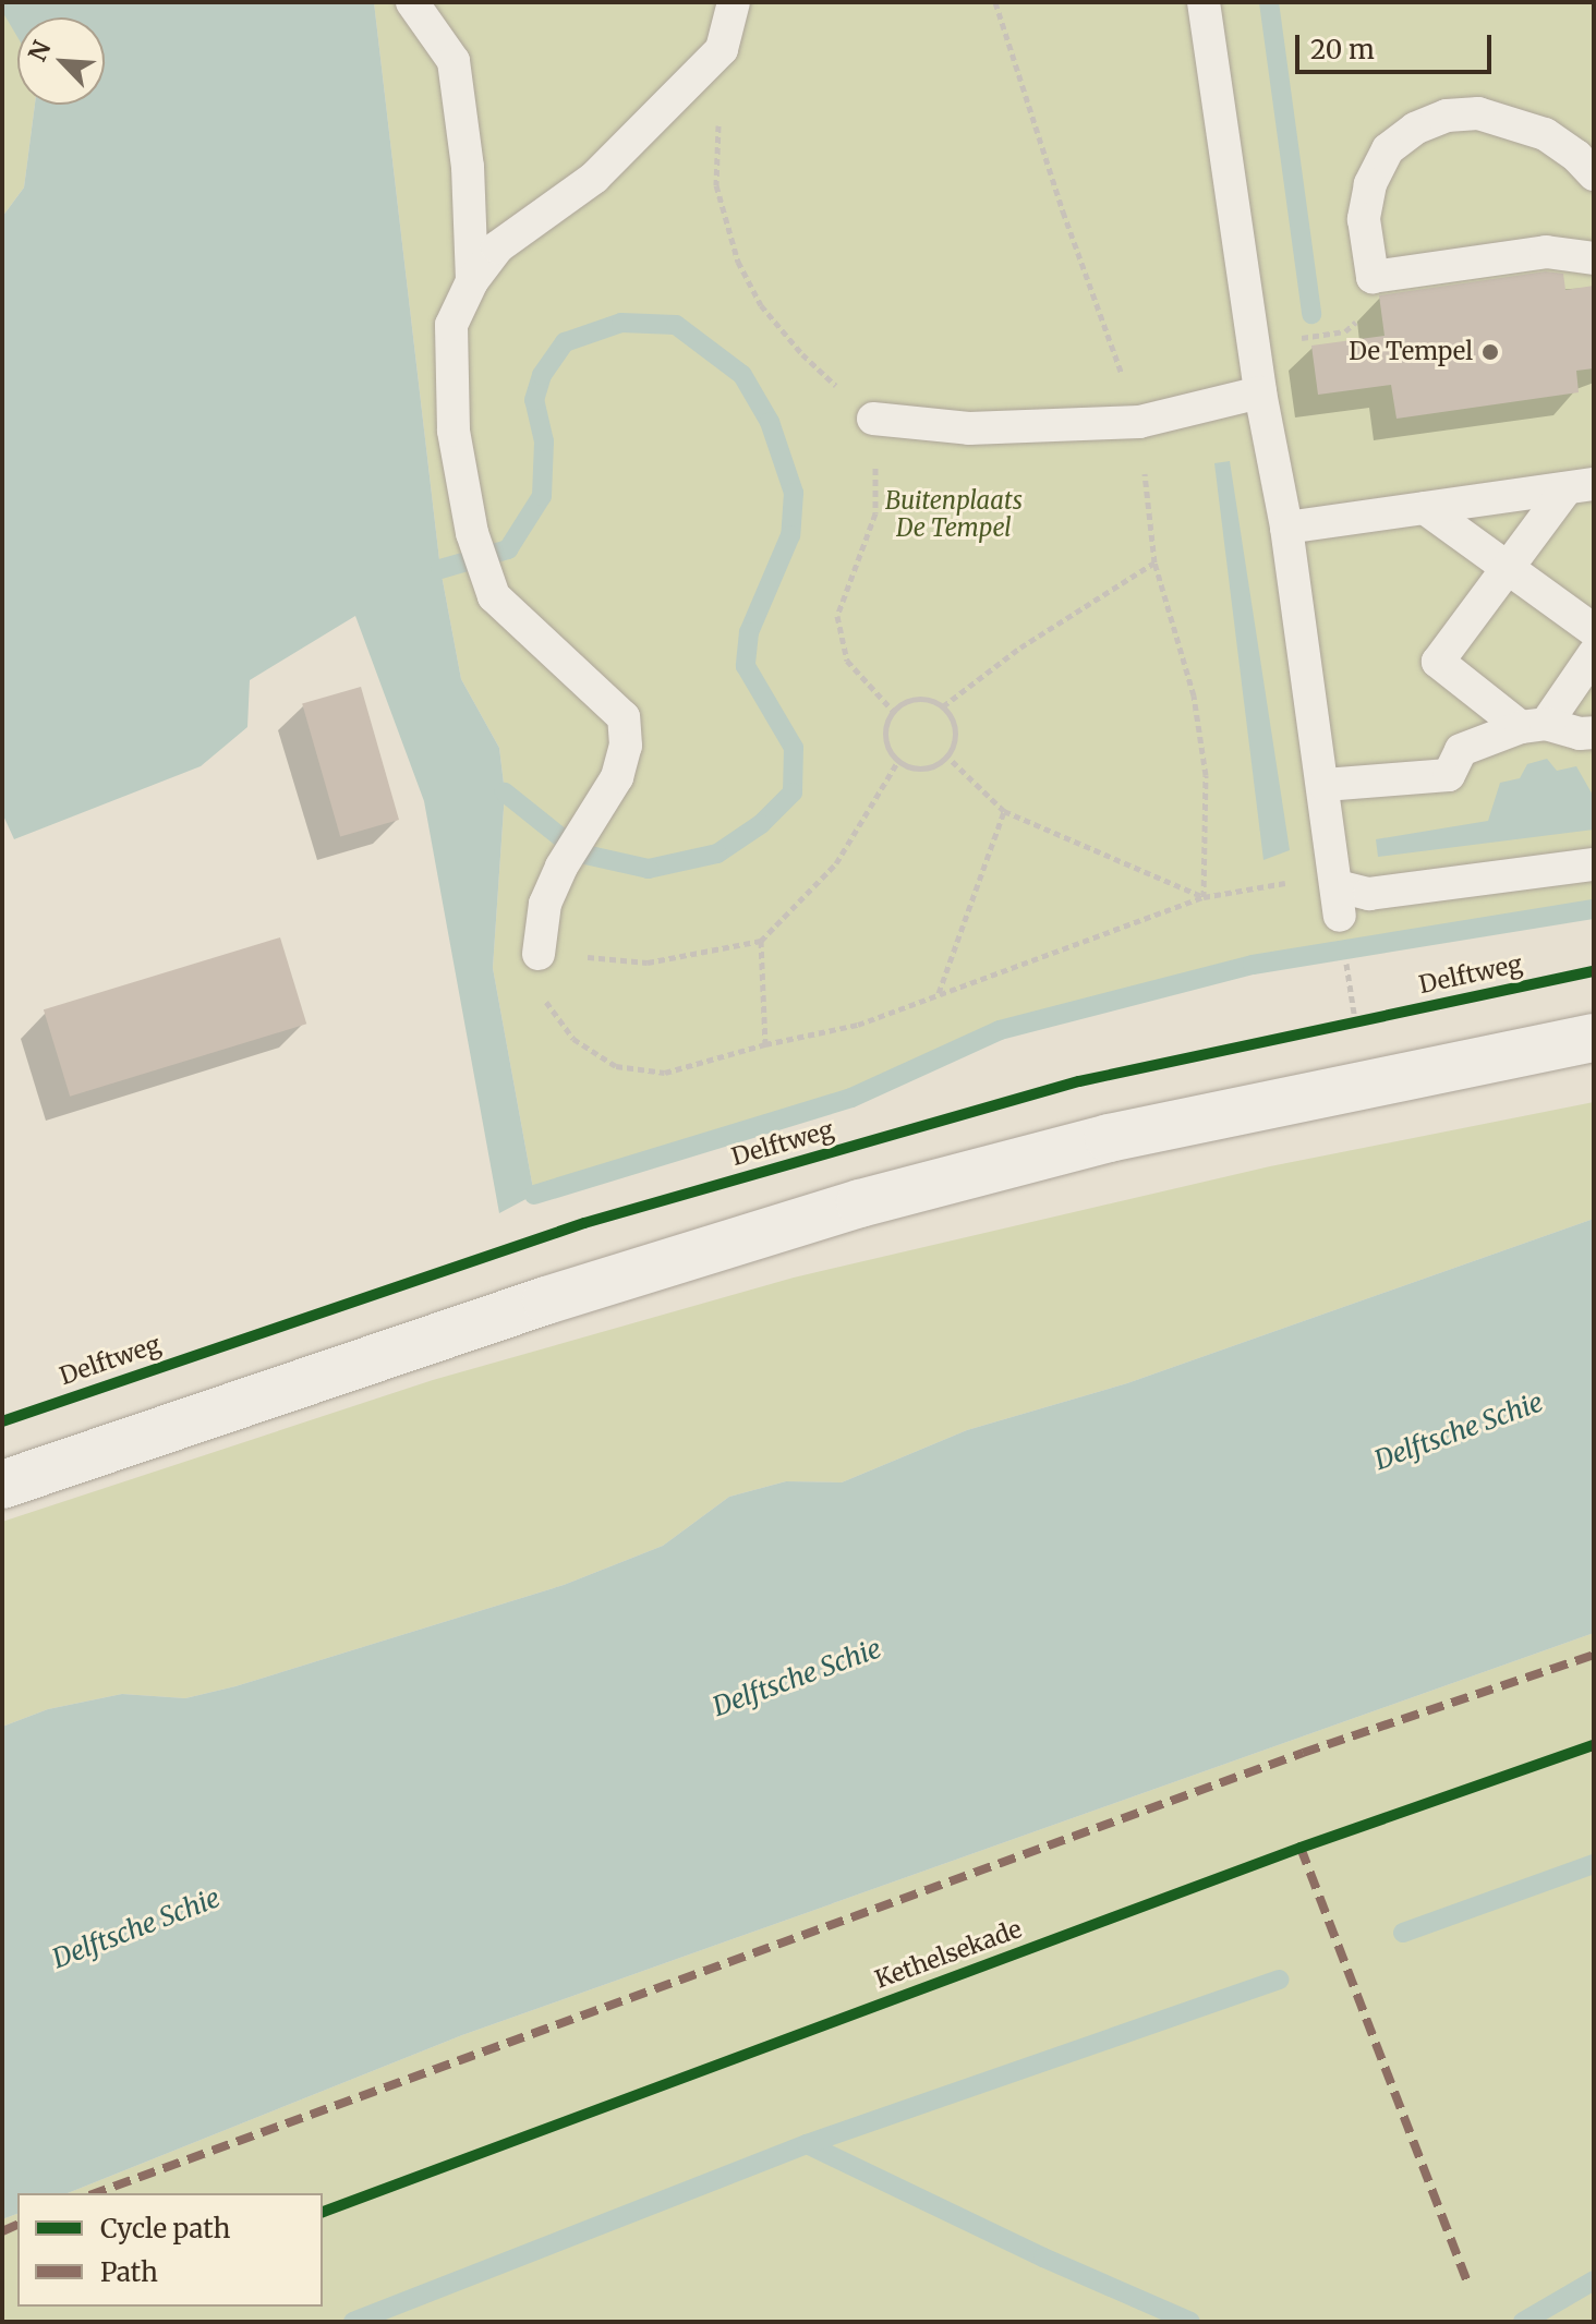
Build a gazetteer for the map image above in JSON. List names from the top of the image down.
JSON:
{
  "streets": {
    "cycle path": ["Delftweg", "Kethelsekade"]
  },
  "water": ["Delftsche Schie"],
  "parks": ["Buitenplaats De Tempel"],
  "places": ["De Tempel"],
  "legend": ["Cycle path", "Path"],
  "scale_bar": "20 m",
  "north": "top left"
}
